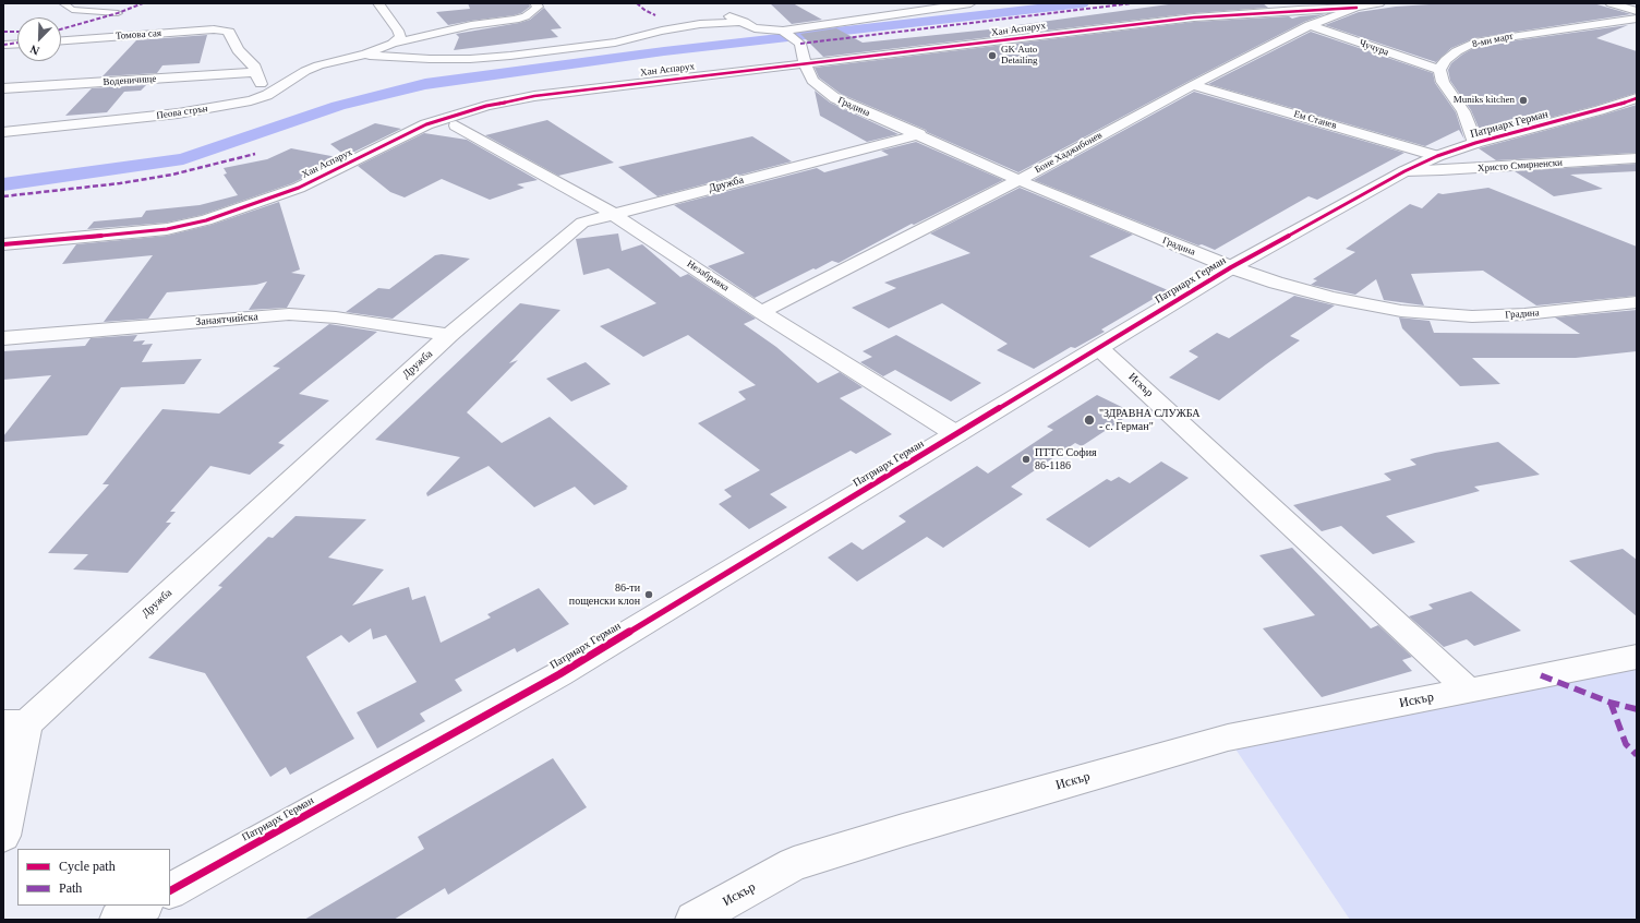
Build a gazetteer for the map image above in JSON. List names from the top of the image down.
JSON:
{
  "streets": {
    "street": [
      "Хан Аспарух",
      "Томова сая",
      "8-ми март",
      "Чучура",
      "Воденичище",
      "Градина",
      "Пеова стрън",
      "Ем Станев",
      "Патриарх Герман",
      "Боне Хаджибонев",
      "Христо Смирненски",
      "Дружба",
      "Незабравка",
      "Занаятчийска",
      "Искър"
    ]
  },
  "crossings": [
    ["Хан Аспарух", "Градина"],
    ["Хан Аспарух", "Боне Хаджибонев"],
    ["Томова сая", "Воденичище"],
    ["8-ми март", "Чучура"],
    ["Чучура", "Боне Хаджибонев"],
    ["Градина", "Патриарх Герман"],
    ["Градина", "Боне Хаджибонев"],
    ["Градина", "Дружба"],
    ["Ем Станев", "Патриарх Герман"],
    ["Ем Станев", "Боне Хаджибонев"],
    ["Патриарх Герман", "Христо Смирненски"],
    ["Патриарх Герман", "Незабравка"],
    ["Патриарх Герман", "Искър"],
    ["Боне Хаджибонев", "Незабравка"],
    ["Дружба", "Незабравка"],
    ["Дружба", "Занаятчийска"]
  ],
  "places": [
    "GK Auto Detailing",
    "Muniks kitchen",
    "\"ЗДРАВНА СЛУЖБА - с. Герман\"",
    "ПТТС София 86-1186",
    "86-ти пощенски клон"
  ],
  "legend": ["Cycle path", "Path"],
  "north": "bottom left"
}
